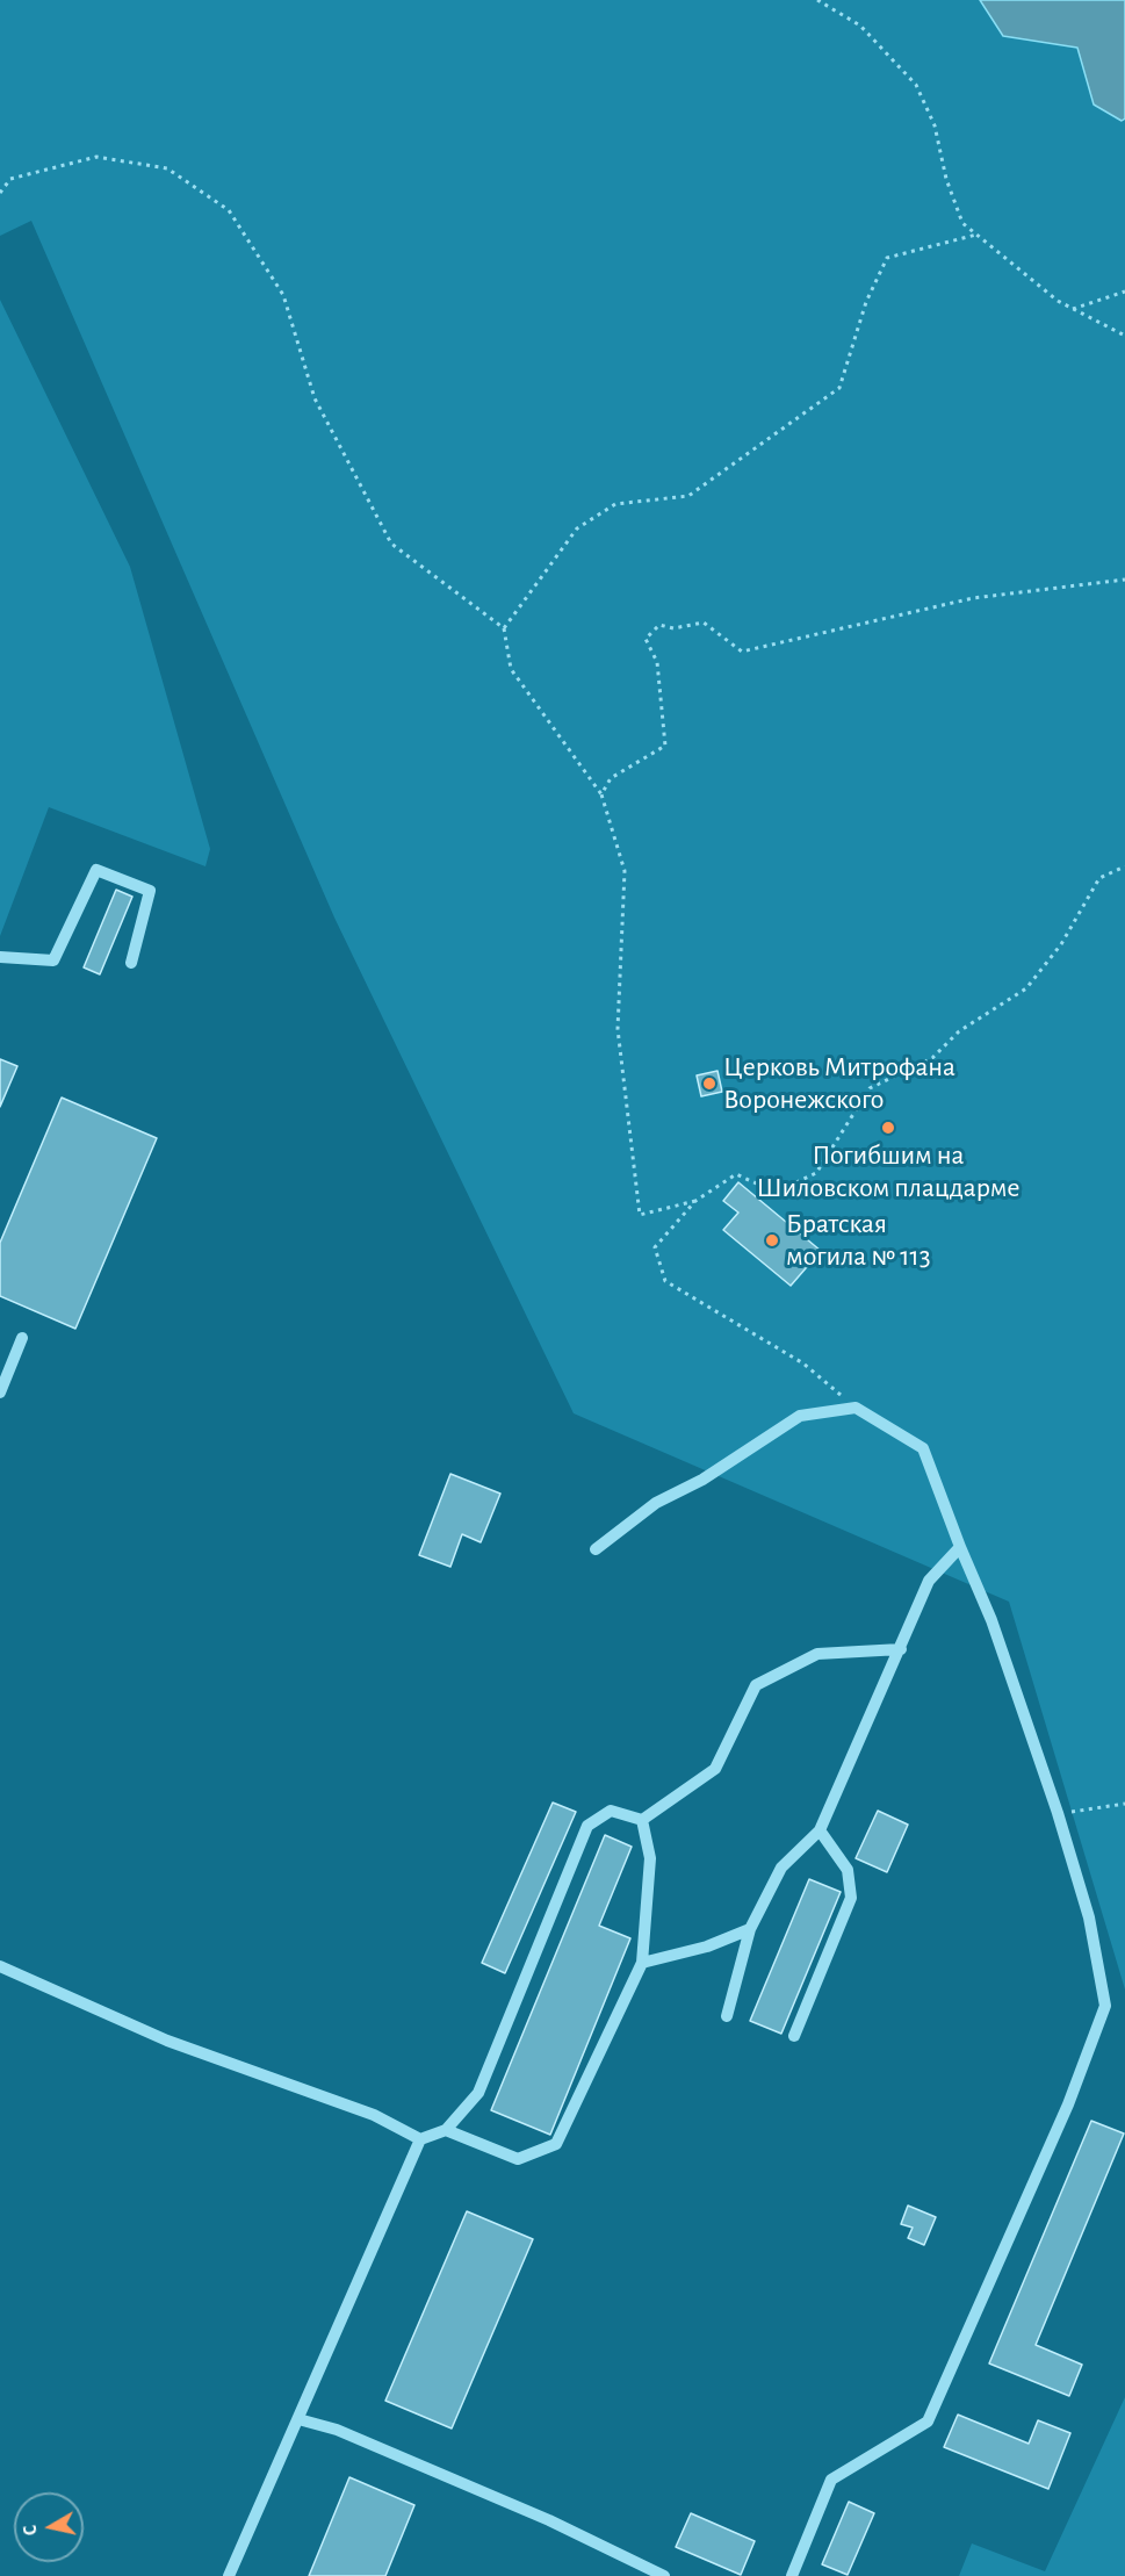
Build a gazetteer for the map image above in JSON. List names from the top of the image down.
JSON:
{
  "places": ["Церковь Митрофана Воронежского", "Погибшим на Шиловском плацдарме", "Братская могила № 113"],
  "north": "left"
}
